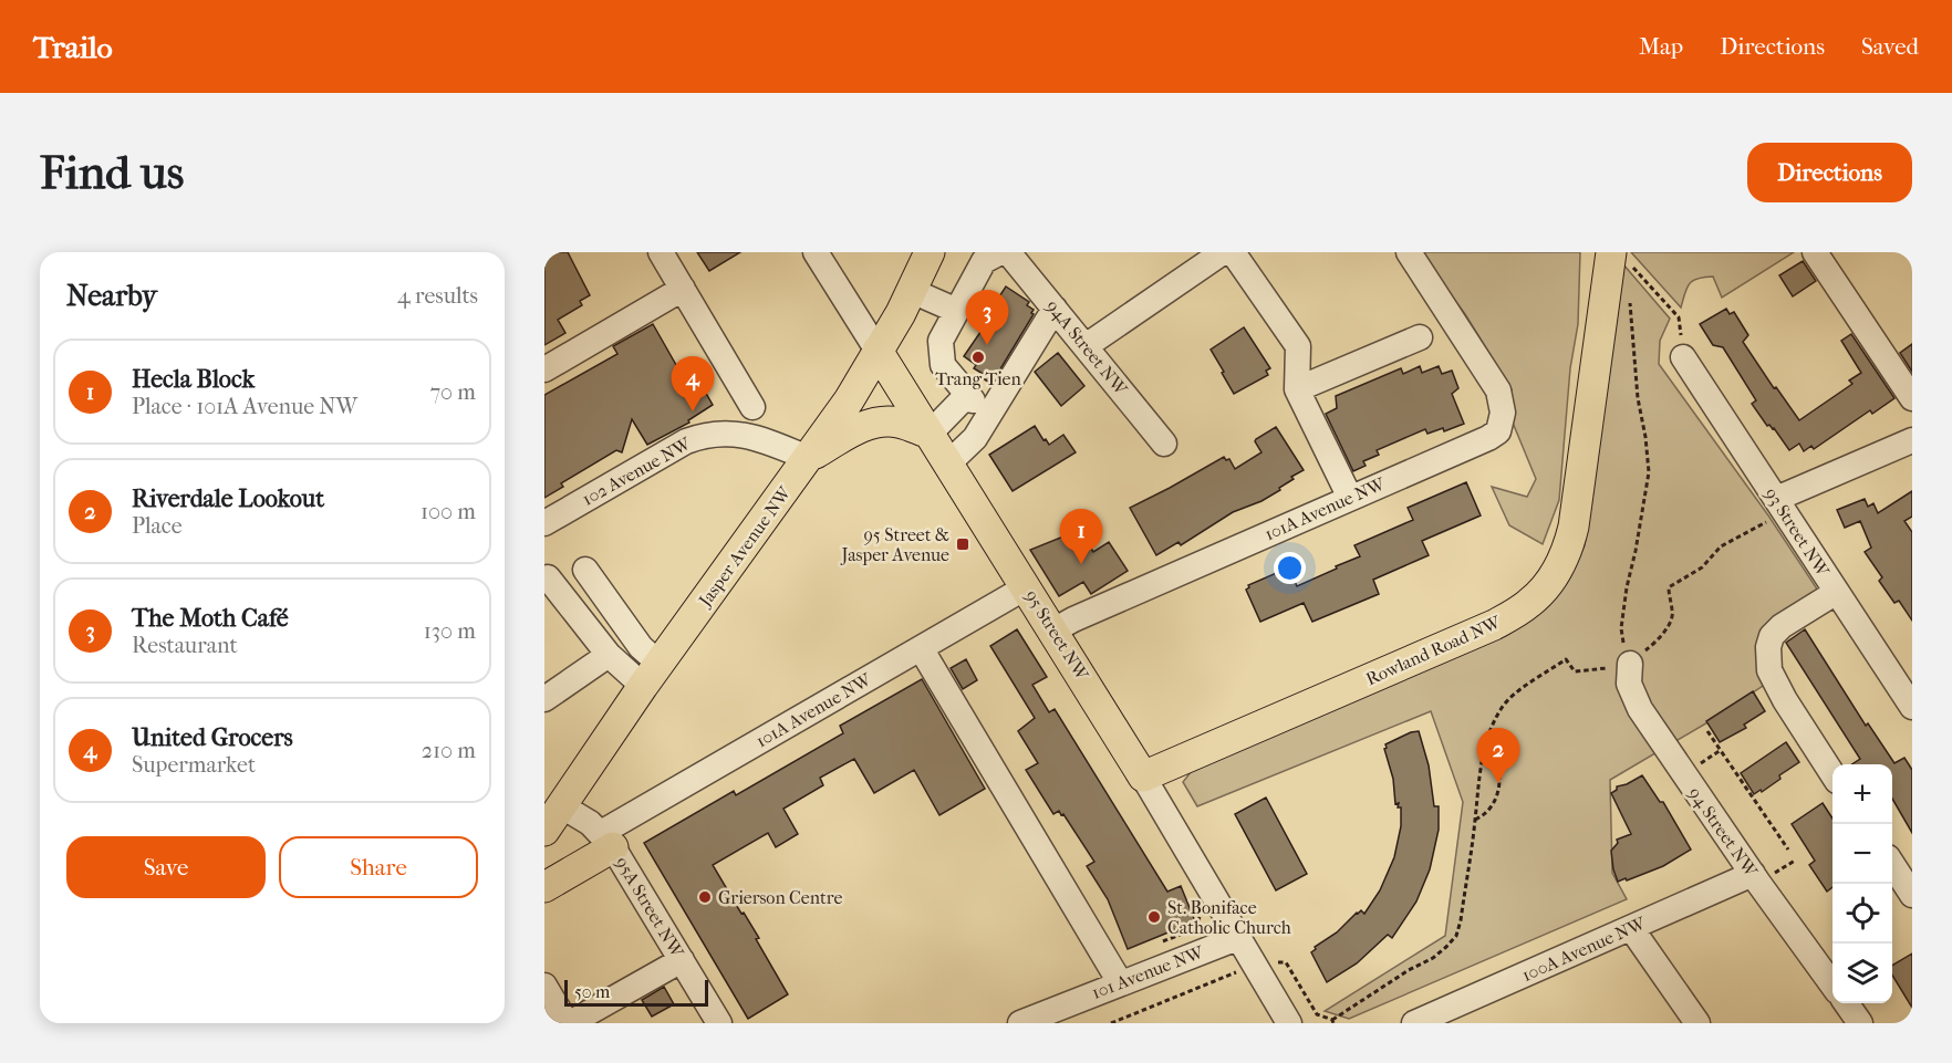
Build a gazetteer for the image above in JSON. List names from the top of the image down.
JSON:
{
  "streets": {
    "main road": ["Jasper Avenue NW", "95 Street NW", "Rowland Road NW"],
    "street": [
      "94A Street NW",
      "102 Avenue NW",
      "101A Avenue NW",
      "93 Street NW",
      "94 Street NW",
      "95A Street NW",
      "100A Avenue NW",
      "101 Avenue NW"
    ]
  },
  "crossings": [
    ["102 Avenue NW", "Jasper Avenue NW"],
    ["101A Avenue NW", "95 Street NW"],
    ["101A Avenue NW", "95A Street NW"],
    ["Jasper Avenue NW", "95 Street NW"],
    ["Jasper Avenue NW", "95A Street NW"],
    ["95 Street NW", "Rowland Road NW"],
    ["95 Street NW", "101 Avenue NW"],
    ["94 Street NW", "100A Avenue NW"]
  ],
  "places": {
    "other": ["Trang Tien", "Grierson Centre", "St. Boniface Catholic Church"],
    "transit": ["95 Street & Jasper Avenue"]
  },
  "scale_bar": "50 m",
  "page": {
    "header": "Trailo",
    "nav": ["Map", "Directions", "Saved"],
    "buttons": [
      "Directions",
      ["Save", "Share"]
    ],
    "title": "Find us",
    "heading": ["Nearby", "4 results"],
    "pins": [
      "3",
      "4",
      "1",
      "2"
    ],
    "list": [
      {
        "mark": "1",
        "name": "Hecla Block",
        "note": "Place · 101A Avenue NW",
        "value": "70 m"
      },
      {
        "mark": "2",
        "name": "Riverdale Lookout",
        "note": "Place",
        "value": "100 m"
      },
      {
        "mark": "3",
        "name": "The Moth Café",
        "note": "Restaurant",
        "value": "130 m"
      },
      {
        "mark": "4",
        "name": "United Grocers",
        "note": "Supermarket",
        "value": "210 m"
      }
    ],
    "map_buttons": ["+", "−"],
    "scale": "50 m"
  }
}
